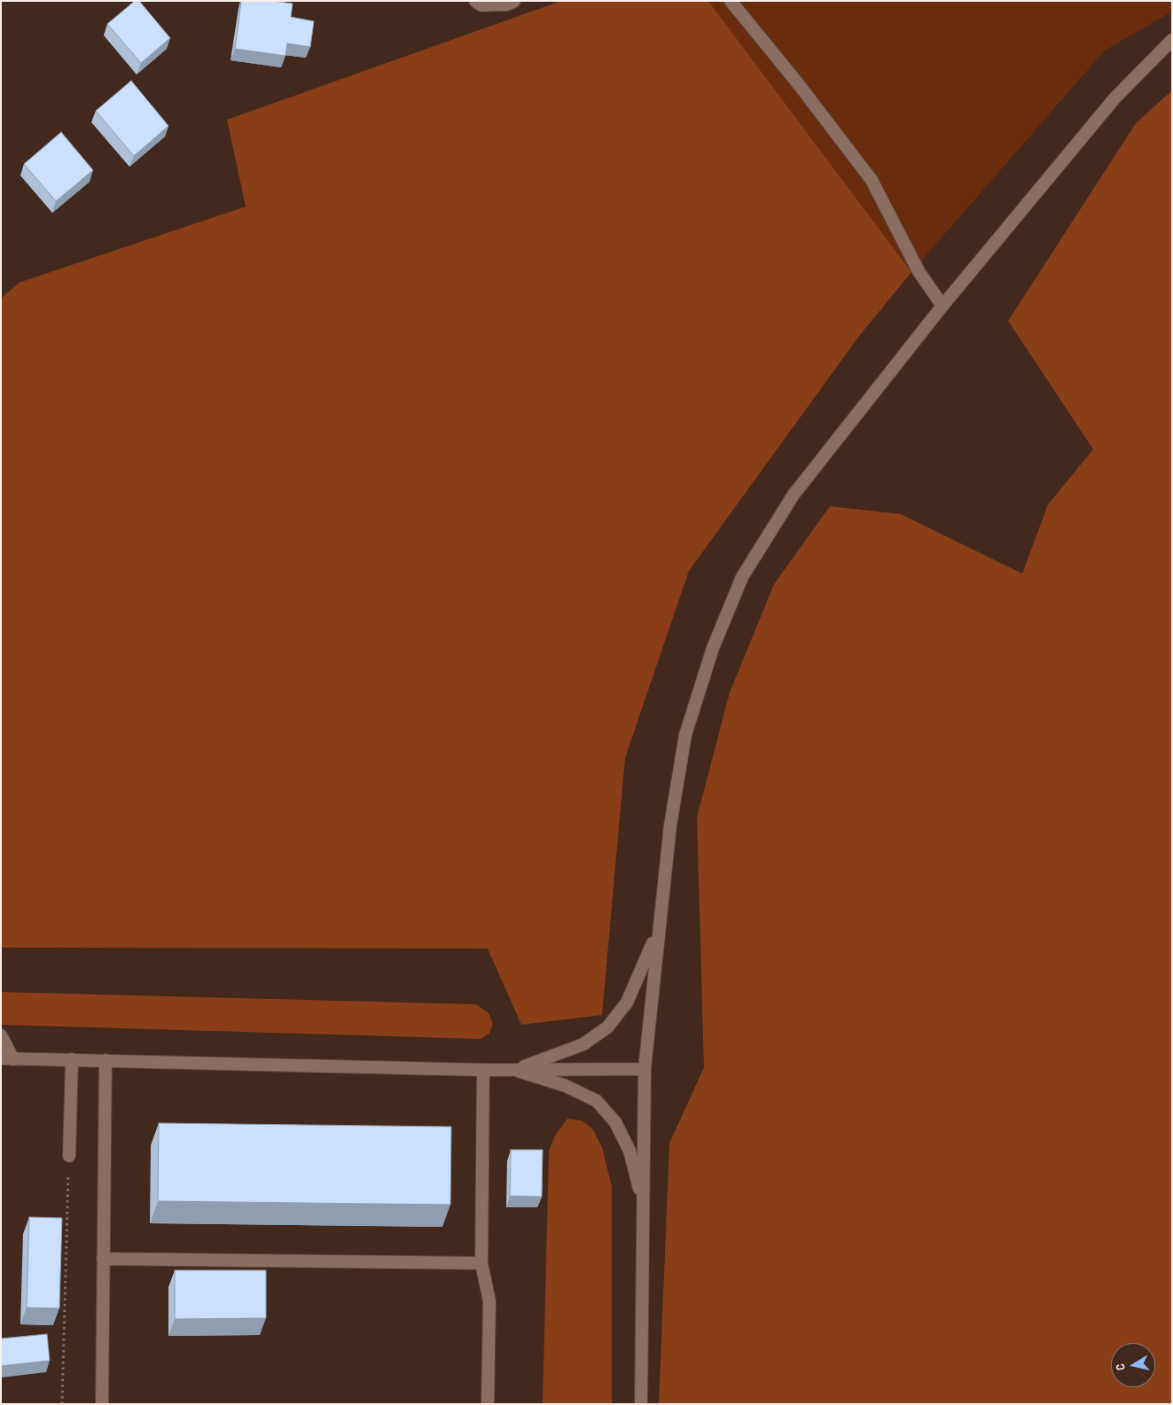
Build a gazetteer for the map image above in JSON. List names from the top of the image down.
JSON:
{
  "north": "left"
}
